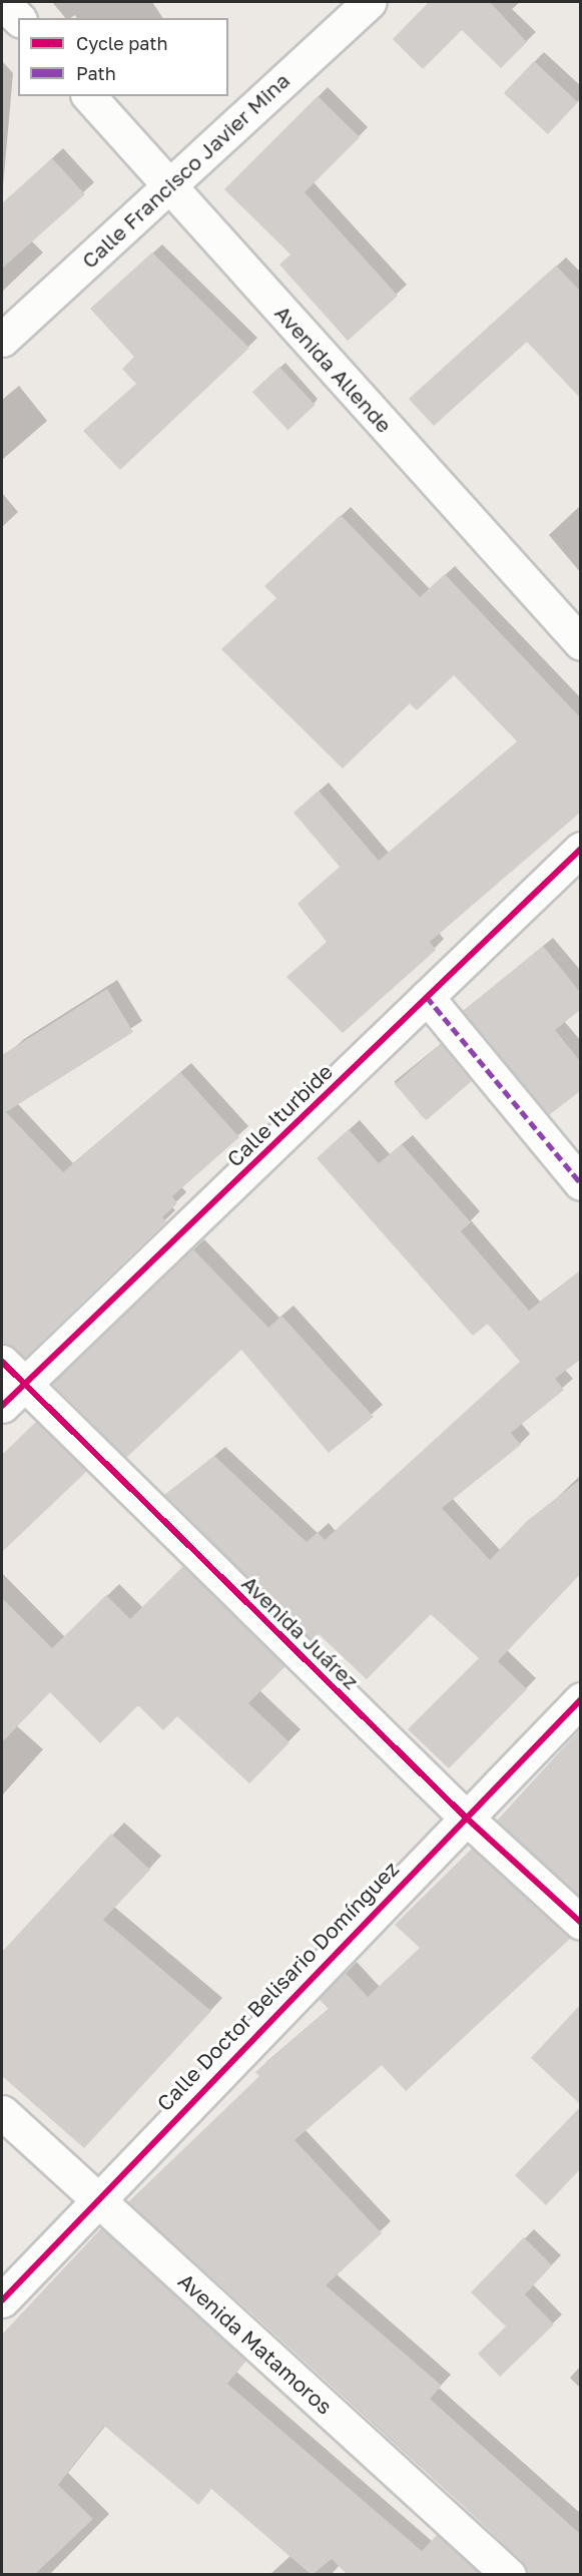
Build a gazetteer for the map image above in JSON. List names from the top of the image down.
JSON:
{
  "streets": {
    "street": [
      "Calle Francisco Javier Mina",
      "Avenida Allende",
      "Calle Iturbide",
      "Avenida Juárez",
      "Calle Doctor Belisario Domínguez",
      "Avenida Matamoros"
    ]
  },
  "crossings": [
    ["Calle Francisco Javier Mina", "Avenida Allende"],
    ["Calle Iturbide", "Avenida Juárez"],
    ["Avenida Juárez", "Calle Doctor Belisario Domínguez"],
    ["Calle Doctor Belisario Domínguez", "Avenida Matamoros"]
  ],
  "legend": ["Cycle path", "Path"]
}
